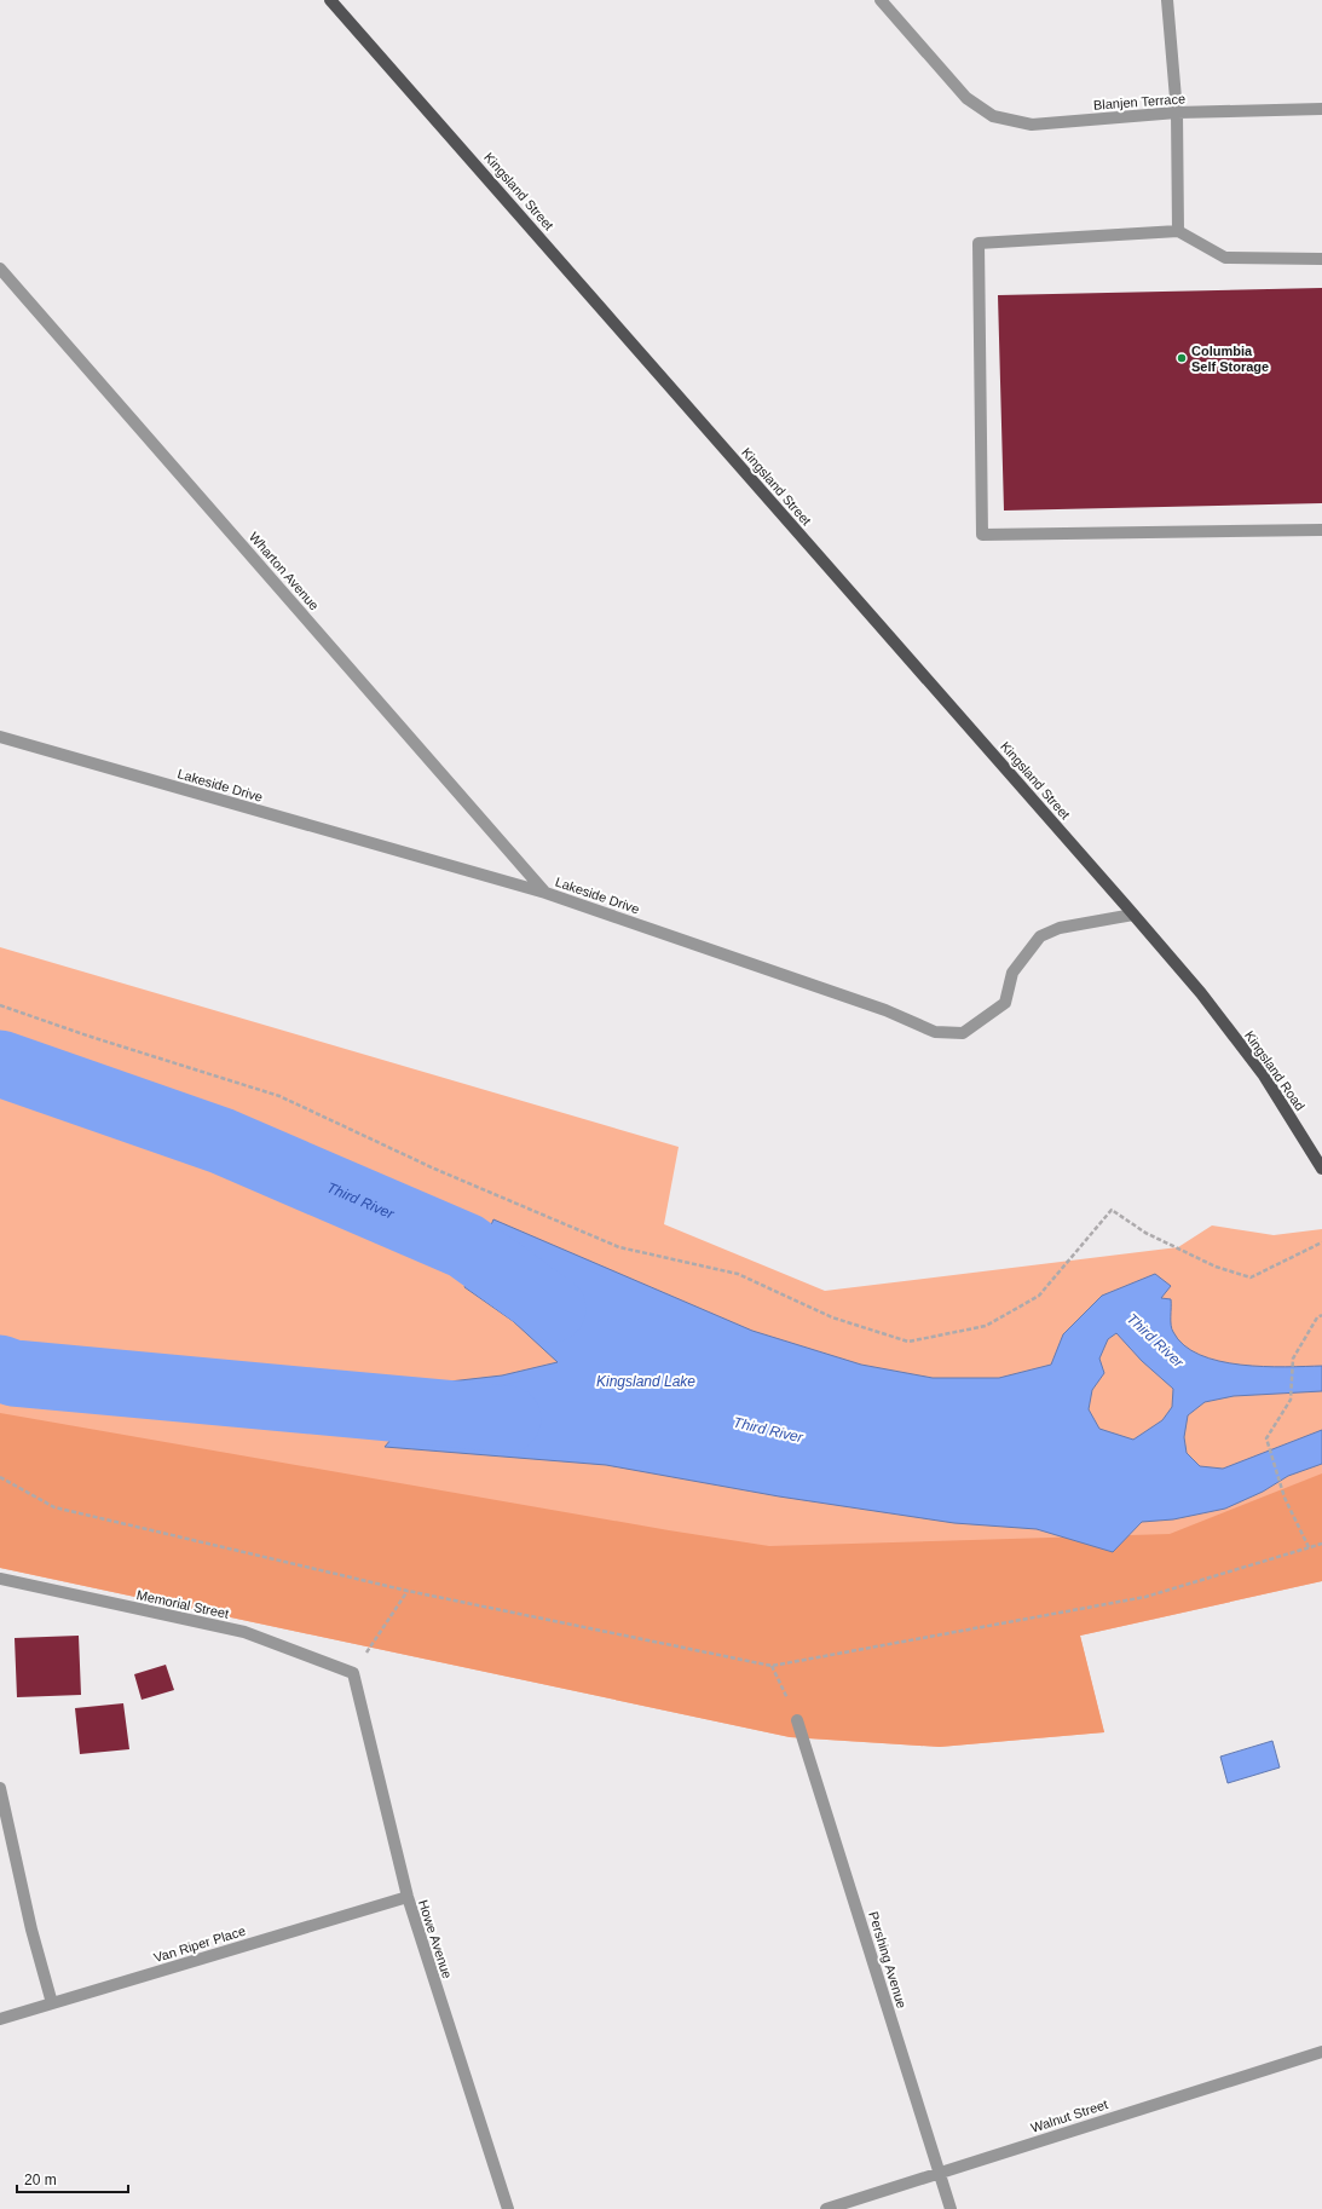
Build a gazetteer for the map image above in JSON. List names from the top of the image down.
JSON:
{
  "streets": {
    "main road": ["Kingsland Street", "Kingsland Road"],
    "street": [
      "Blanjen Terrace",
      "Wharton Avenue",
      "Lakeside Drive",
      "Memorial Street",
      "Howe Avenue",
      "Van Riper Place",
      "Pershing Avenue",
      "Walnut Street"
    ]
  },
  "crossings": [
    ["Kingsland Street", "Lakeside Drive"],
    ["Kingsland Street", "Kingsland Road"],
    ["Wharton Avenue", "Lakeside Drive"],
    ["Memorial Street", "Howe Avenue"],
    ["Howe Avenue", "Van Riper Place"],
    ["Pershing Avenue", "Walnut Street"]
  ],
  "water": ["Third River", "Kingsland Lake"],
  "places": ["Columbia Self Storage"],
  "scale_bar": "20 m"
}
